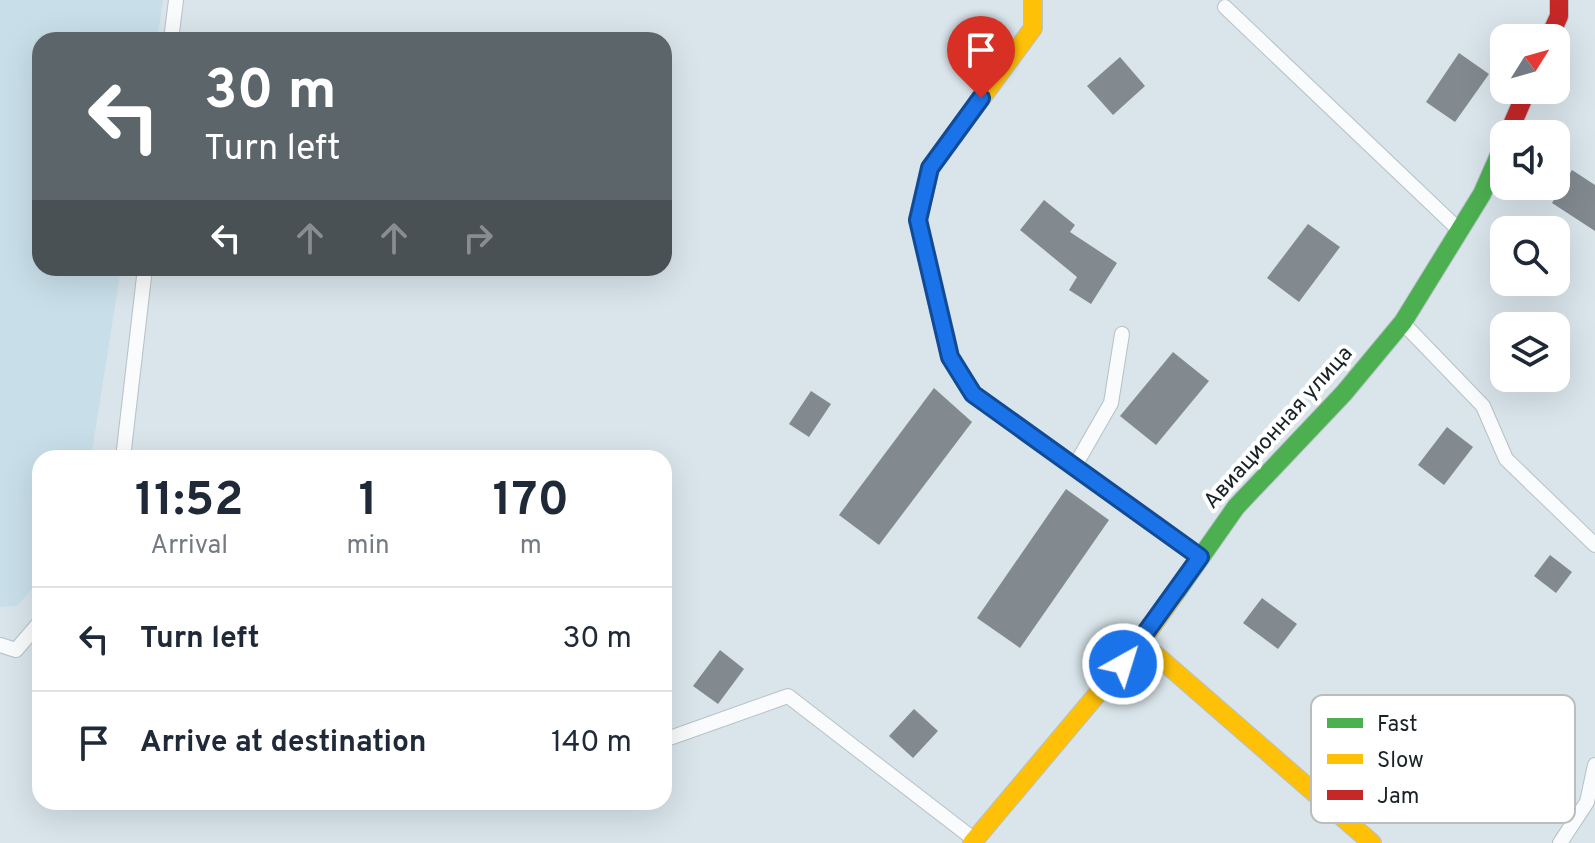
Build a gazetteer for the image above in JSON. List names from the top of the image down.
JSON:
{
  "streets": {
    "street": ["Авиационная улица"]
  },
  "legend": ["Fast", "Slow", "Jam"],
  "north": "top right",
  "page": {
    "turn": ["30 m", "Turn left"],
    "eta": [
      "11:52",
      "Arrival",
      "1",
      "min",
      "170",
      "m"
    ],
    "list": [
      {
        "name": "Turn left",
        "value": "30 m"
      },
      {
        "name": "Arrive at destination",
        "value": "140 m"
      }
    ]
  }
}
